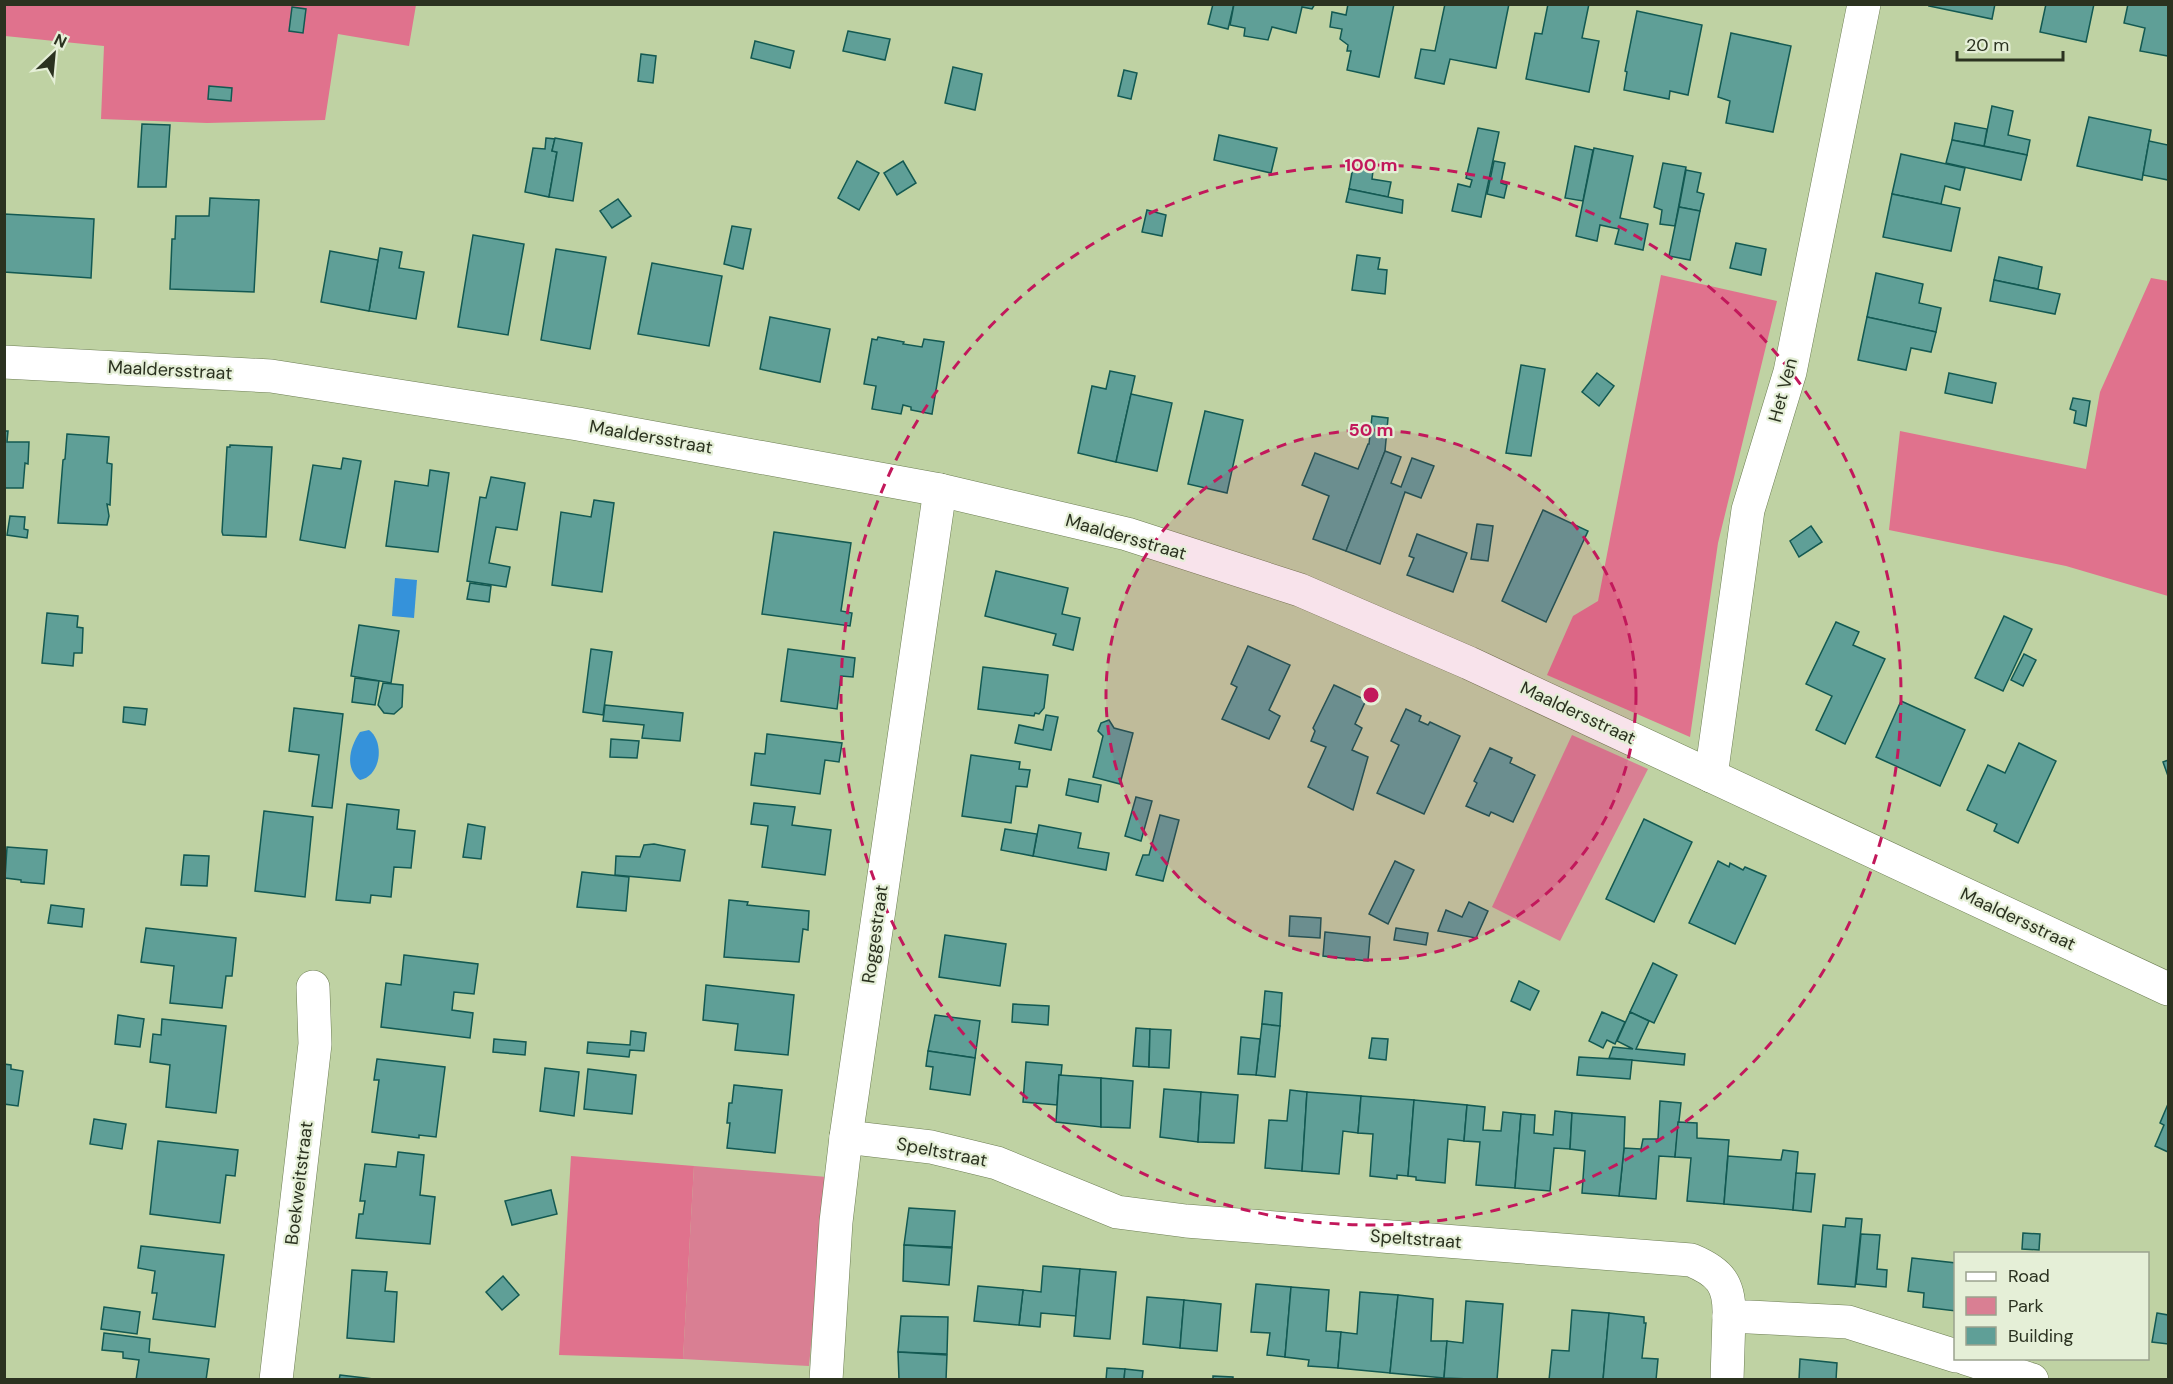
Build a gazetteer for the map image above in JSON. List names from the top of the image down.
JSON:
{
  "streets": {
    "street": [
      "Maaldersstraat",
      "Het Ven",
      "Roggestraat",
      "Speltstraat",
      "Boekweitstraat"
    ]
  },
  "crossings": [
    ["Maaldersstraat", "Het Ven"],
    ["Maaldersstraat", "Roggestraat"],
    ["Roggestraat", "Speltstraat"]
  ],
  "legend": ["Road", "Park", "Building"],
  "scale_bar": "20 m",
  "north": "top right",
  "rings": ["100 m", "50 m"]
}
